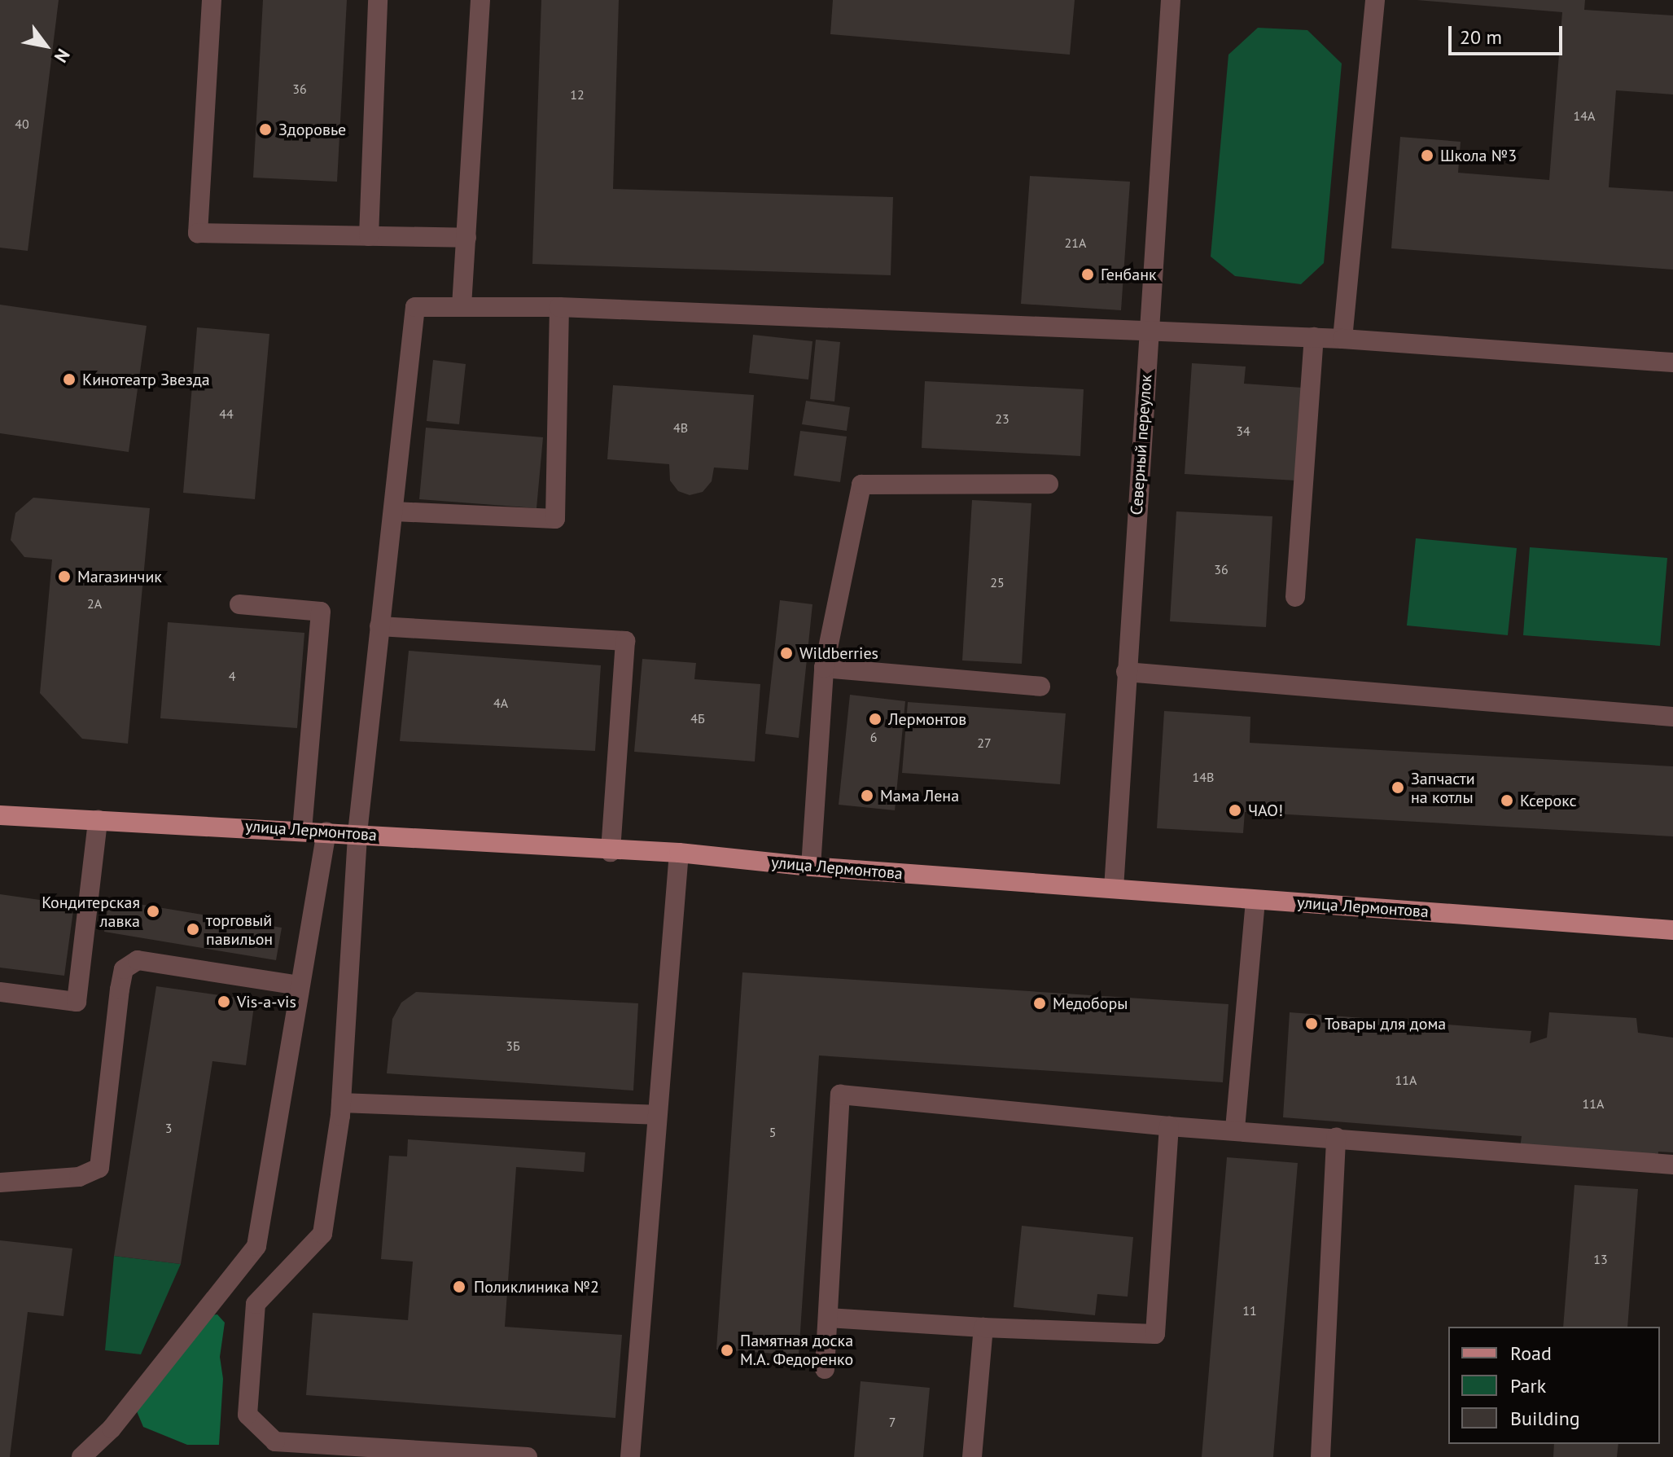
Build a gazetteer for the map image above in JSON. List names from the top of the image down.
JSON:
{
  "streets": {
    "main road": ["улица Лермонтова"],
    "street": ["Северный переулок"]
  },
  "crossings": [
    ["Северный переулок", "улица Лермонтова"]
  ],
  "places": [
    "Здоровье",
    "Школа №3",
    "Генбанк",
    "Кинотеатр Звезда",
    "Магазинчик",
    "Wildberries",
    "Лермонтов",
    "Запчасти на котлы",
    "Мама Лена",
    "Ксерокс",
    "ЧАО!",
    "Кондитерская лавка",
    "торговый павильон",
    "Vis-a-vis",
    "Медоборы",
    "Товары для дома",
    "Поликлиника №2",
    "Памятная доска М.А. Федоренко"
  ],
  "house_numbers": [
    "36",
    "12",
    "14А",
    "40",
    "21А",
    "44",
    "23",
    "4В",
    "34",
    "36",
    "25",
    "2А",
    "4",
    "4А",
    "4Б",
    "6",
    "27",
    "14В",
    "3Б",
    "11А",
    "11А",
    "3",
    "5",
    "13",
    "11",
    "7"
  ],
  "legend": ["Road", "Park", "Building"],
  "scale_bar": "20 m",
  "north": "bottom right"
}
